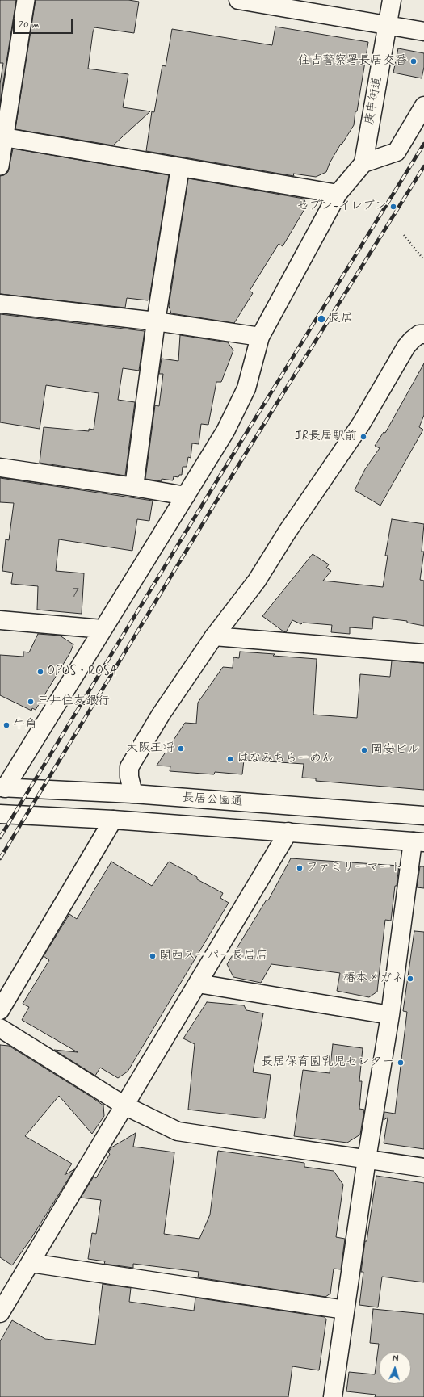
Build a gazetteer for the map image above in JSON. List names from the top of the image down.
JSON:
{
  "streets": {
    "main road": ["庚申街道", "長居公園通"]
  },
  "places": [
    "住吉警察署長居交番",
    "セブン-イレブン",
    "長居",
    "JR長居駅前",
    "OPUS・ROSA",
    "三井住友銀行",
    "牛角",
    "大阪王将",
    "岡安ビル",
    "はなみちらーめん",
    "ファミリーマート",
    "関西スーパー長居店",
    "椿本メガネ",
    "長居保育園乳児センター"
  ],
  "house_numbers": ["7"],
  "scale_bar": "20 m",
  "north": "top"
}
